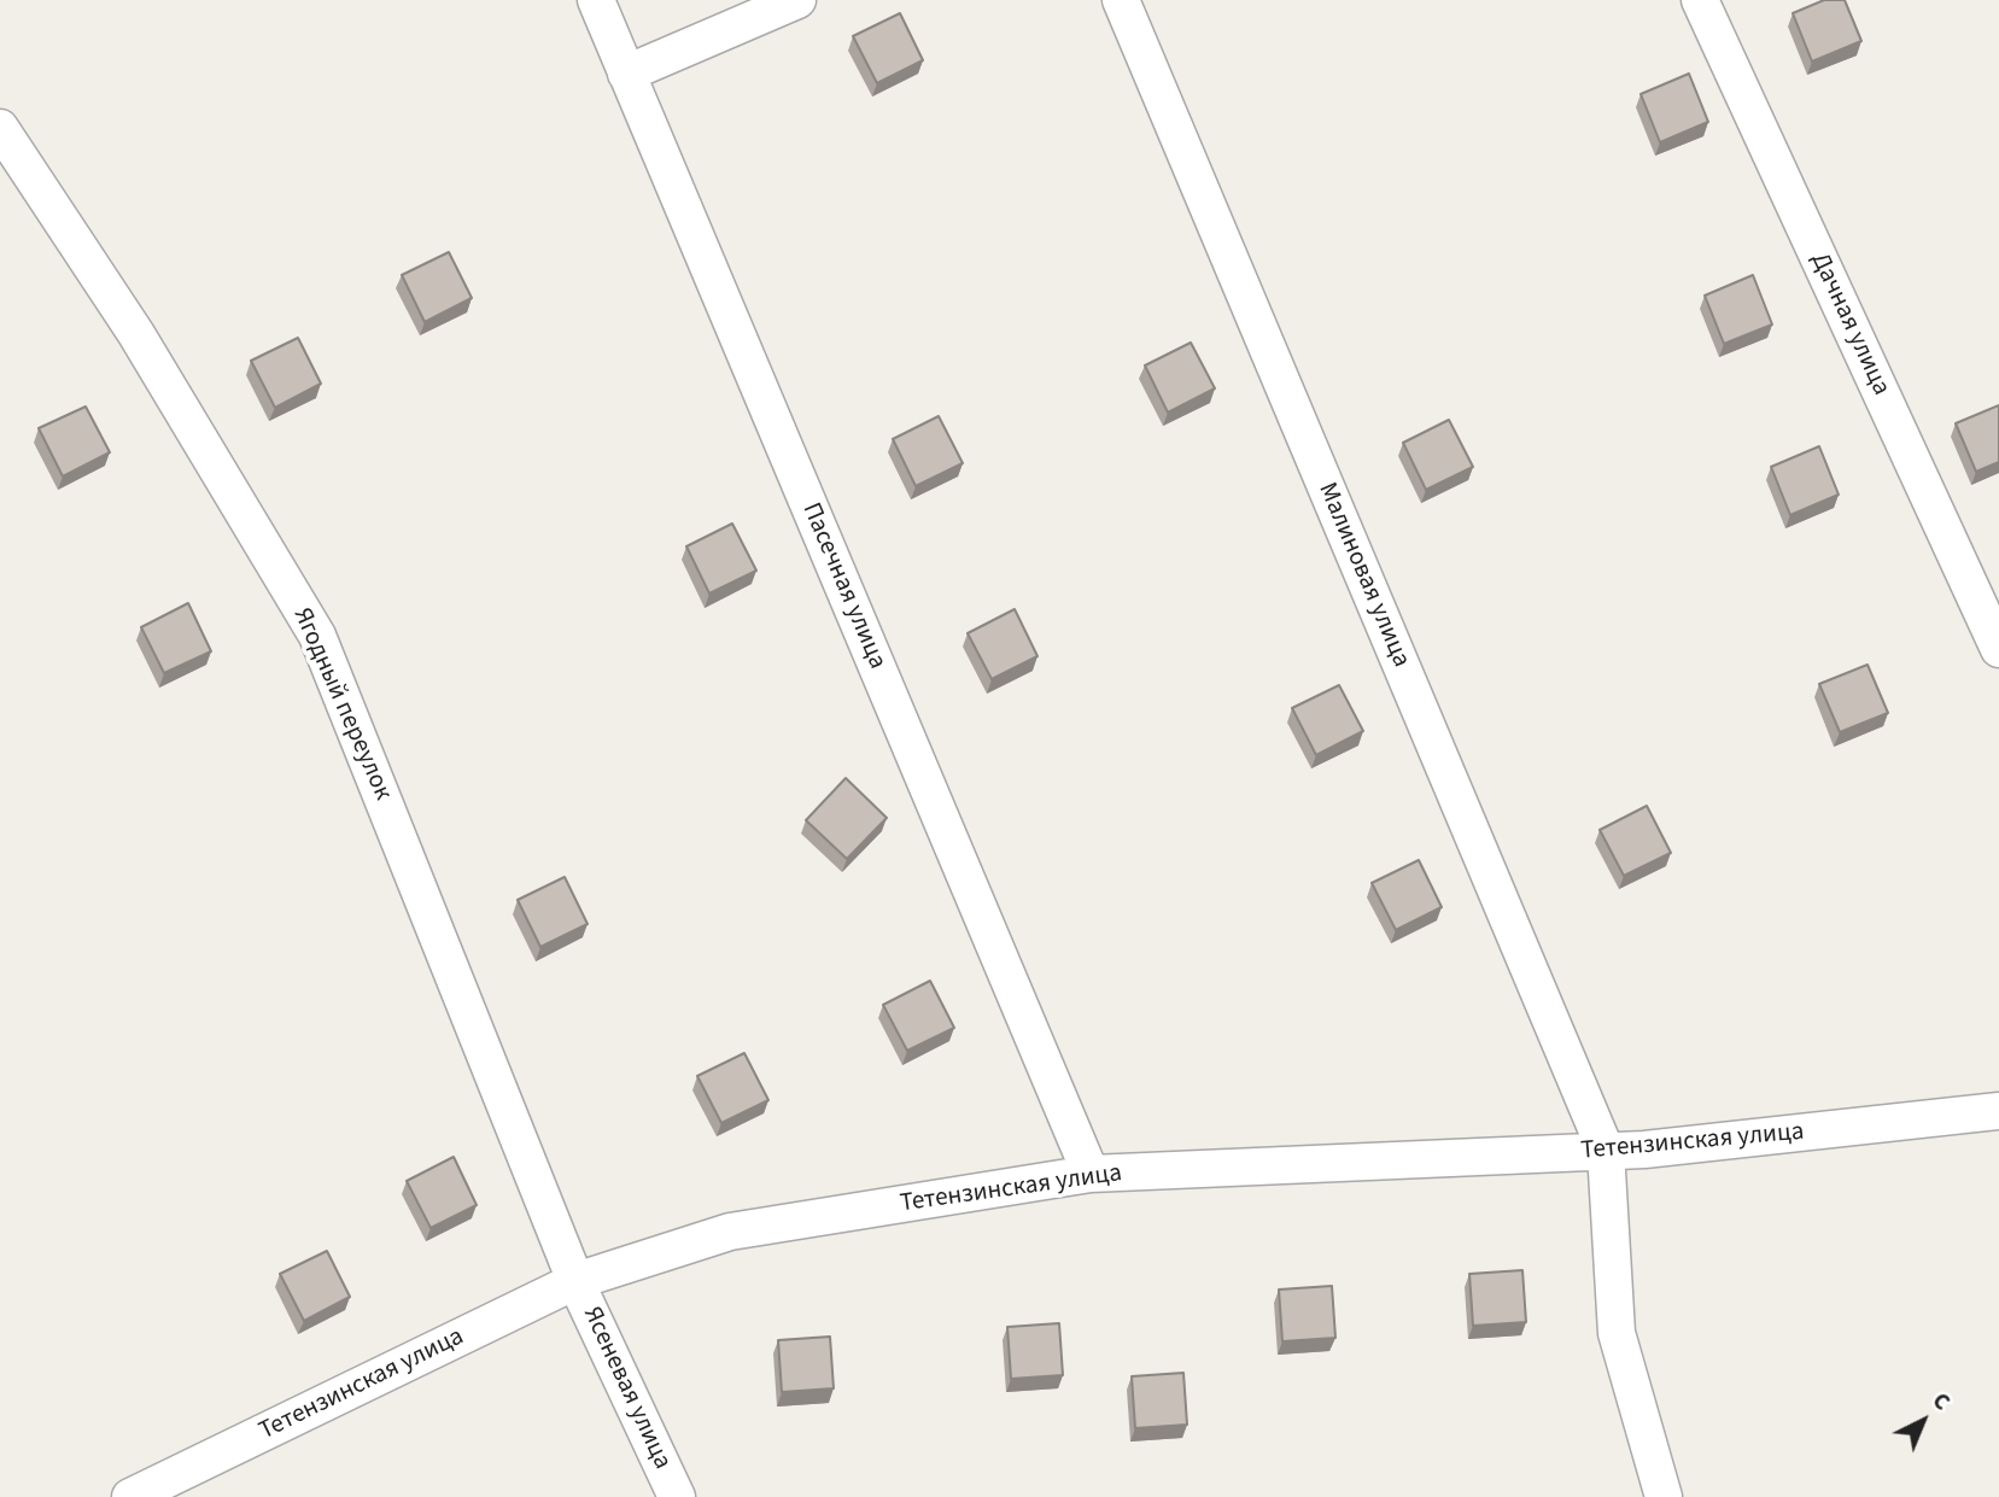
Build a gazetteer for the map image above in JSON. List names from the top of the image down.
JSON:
{
  "streets": {
    "street": [
      "Дачная улица",
      "Малиновая улица",
      "Пасечная улица",
      "Ягодный переулок",
      "Тетензинская улица",
      "Ясеневая улица"
    ]
  },
  "crossings": [
    ["Малиновая улица", "Тетензинская улица"],
    ["Пасечная улица", "Тетензинская улица"],
    ["Ягодный переулок", "Тетензинская улица"],
    ["Ягодный переулок", "Ясеневая улица"],
    ["Тетензинская улица", "Ясеневая улица"]
  ],
  "north": "top right"
}
